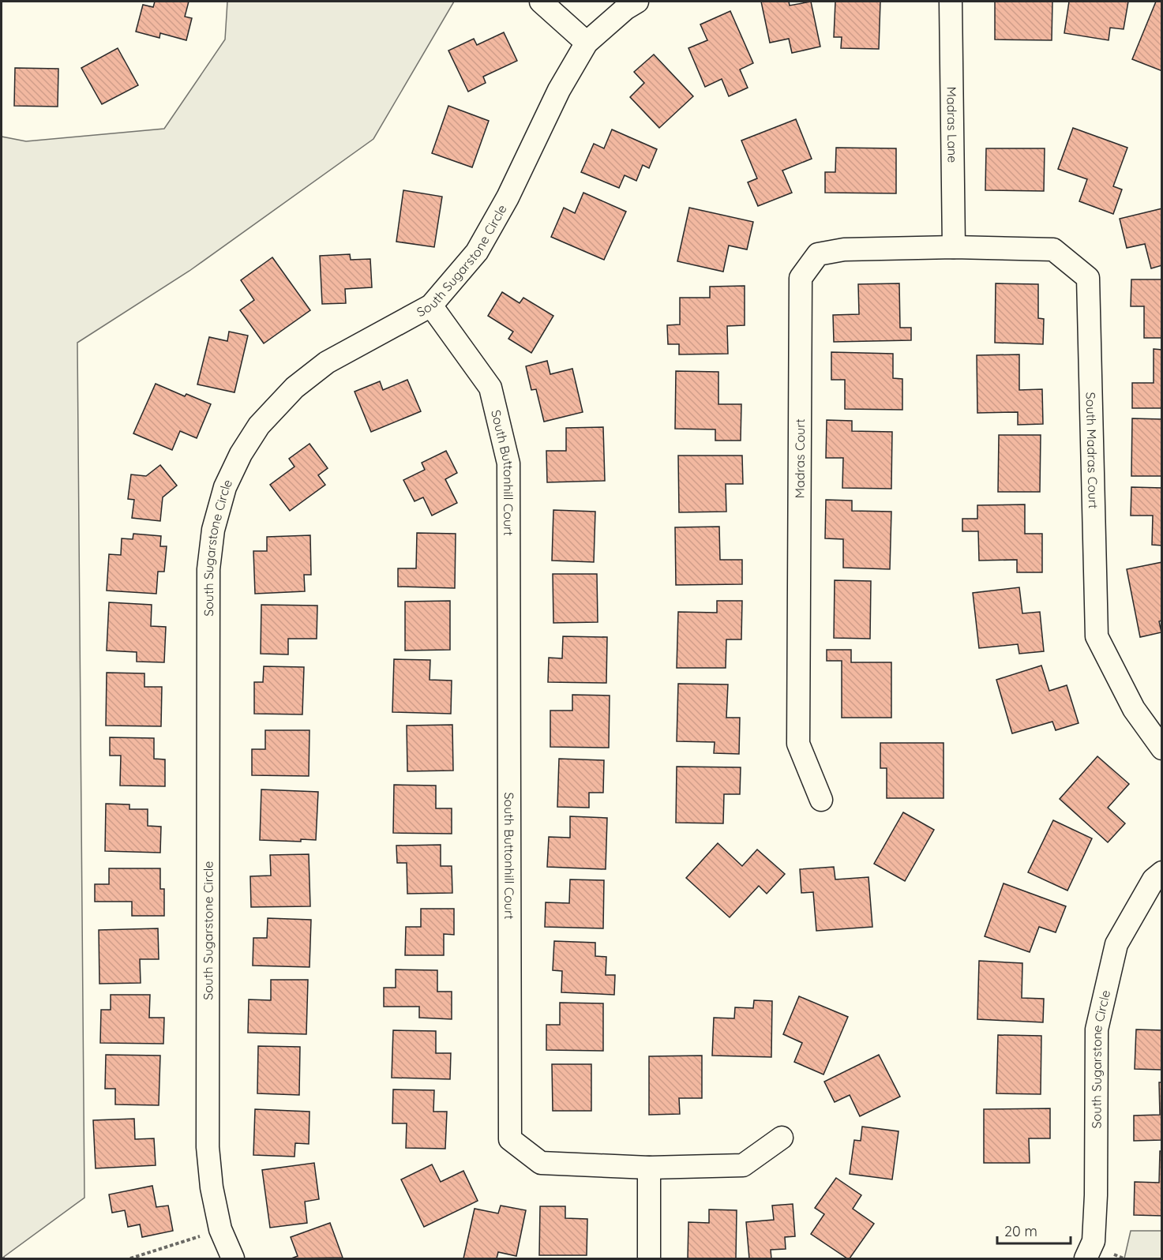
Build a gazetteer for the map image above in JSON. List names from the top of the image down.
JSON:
{
  "streets": {
    "street": [
      "Madras Lane",
      "South Sugarstone Circle",
      "South Madras Court",
      "Madras Court",
      "South Buttonhill Court"
    ]
  },
  "crossings": [
    ["Madras Lane", "South Madras Court"],
    ["Madras Lane", "Madras Court"],
    ["South Sugarstone Circle", "South Buttonhill Court"],
    ["South Madras Court", "Madras Court"]
  ],
  "scale_bar": "20 m"
}
